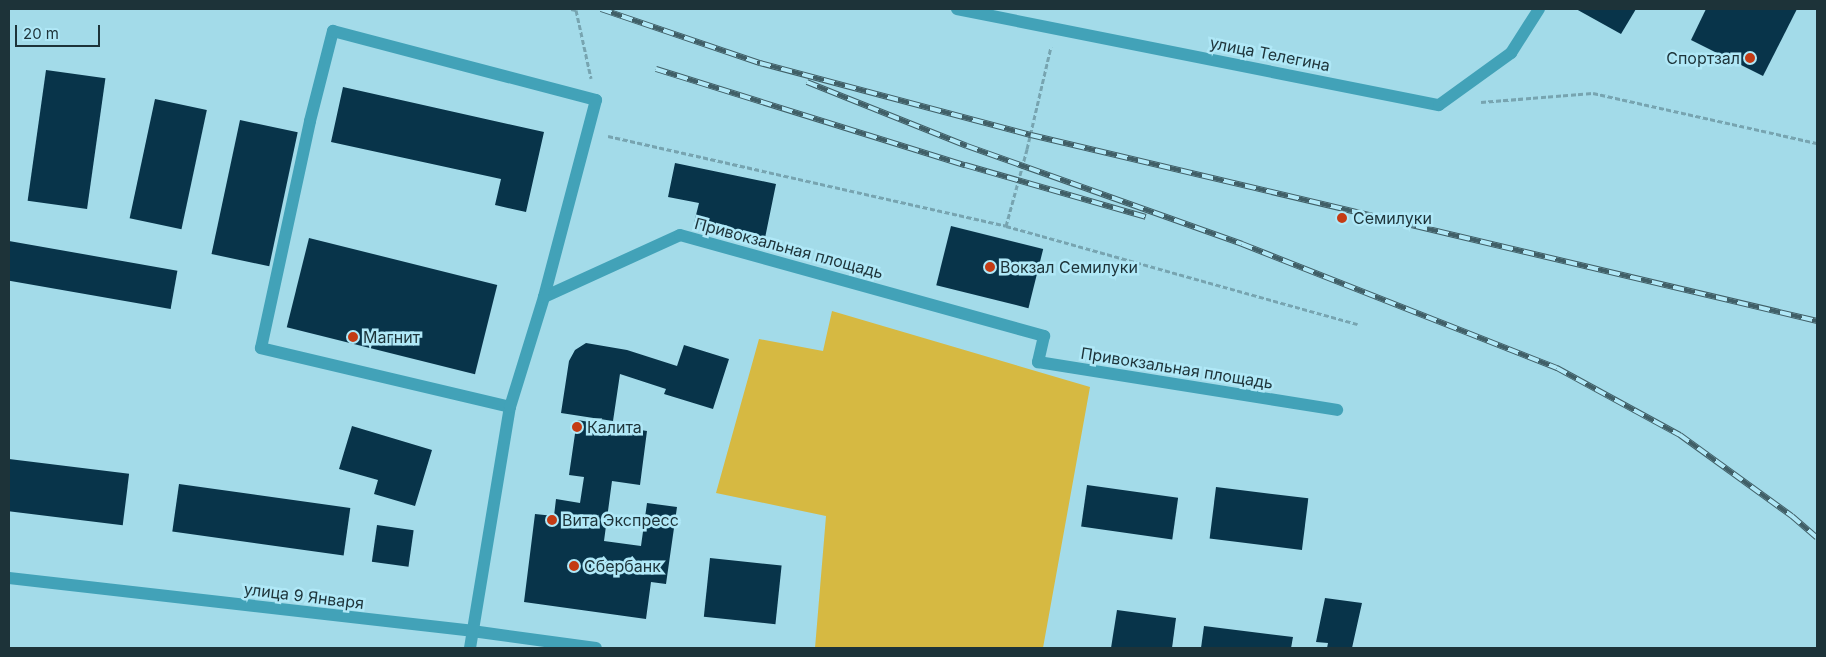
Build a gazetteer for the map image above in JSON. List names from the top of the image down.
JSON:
{
  "streets": {
    "street": ["улица Телегина", "Привокзальная площадь", "улица 9 Января"]
  },
  "places": [
    "Спортзал",
    "Семилуки",
    "Вокзал Семилуки",
    "Магнит",
    "Калита",
    "Вита Экспресс",
    "Сбербанк"
  ],
  "scale_bar": "20 m"
}
